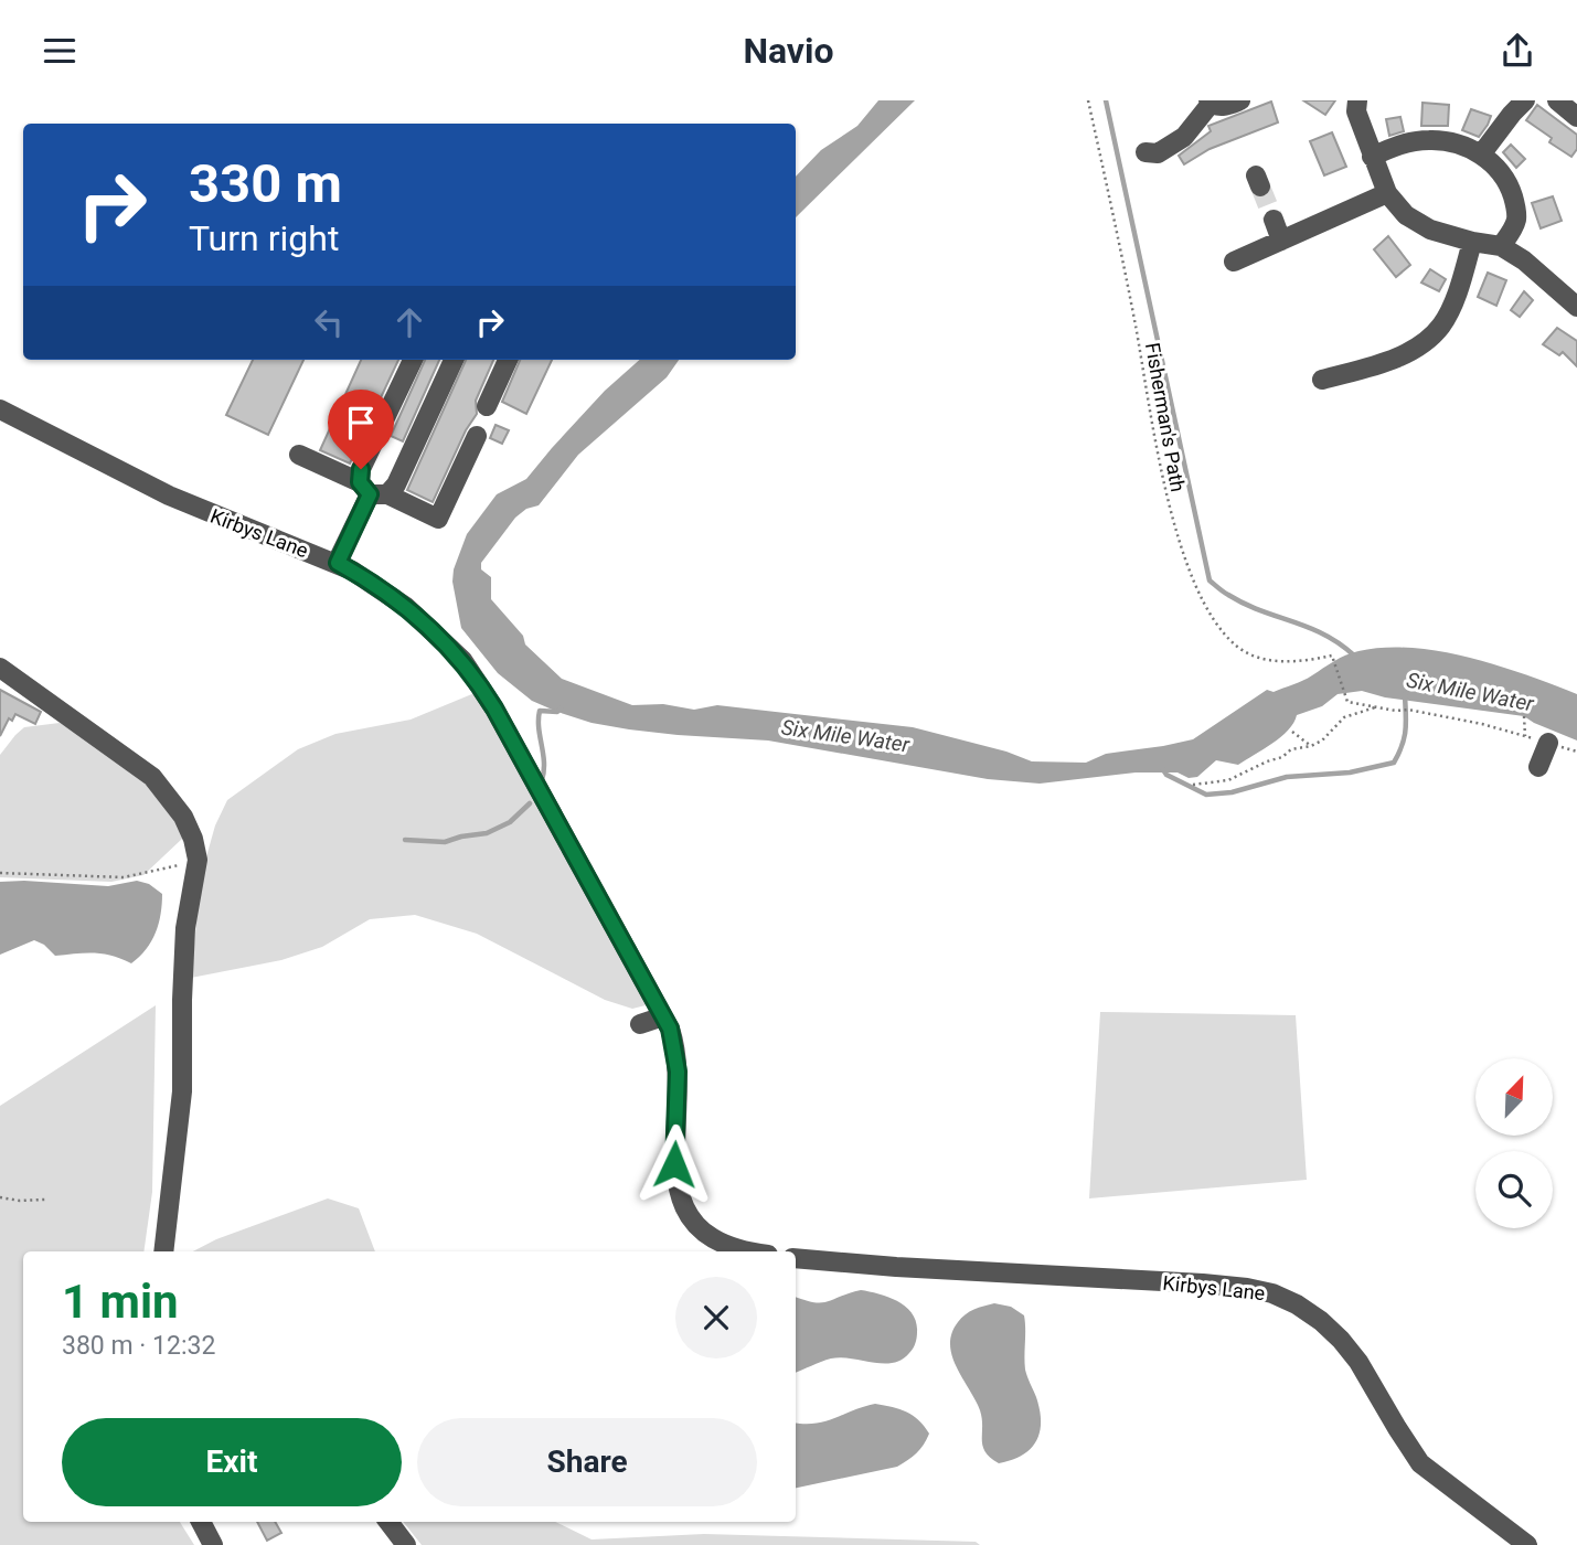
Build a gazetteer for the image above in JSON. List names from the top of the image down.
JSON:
{
  "streets": {
    "street": ["Kirbys Lane"],
    "path": ["Fisherman's Path"]
  },
  "water": ["Six Mile Water"],
  "north": "top right",
  "page": {
    "header": "Navio",
    "turn": ["330 m", "Turn right"],
    "heading": ["1 min", "380 m · 12:32"],
    "buttons": ["Exit", "Share"]
  }
}
